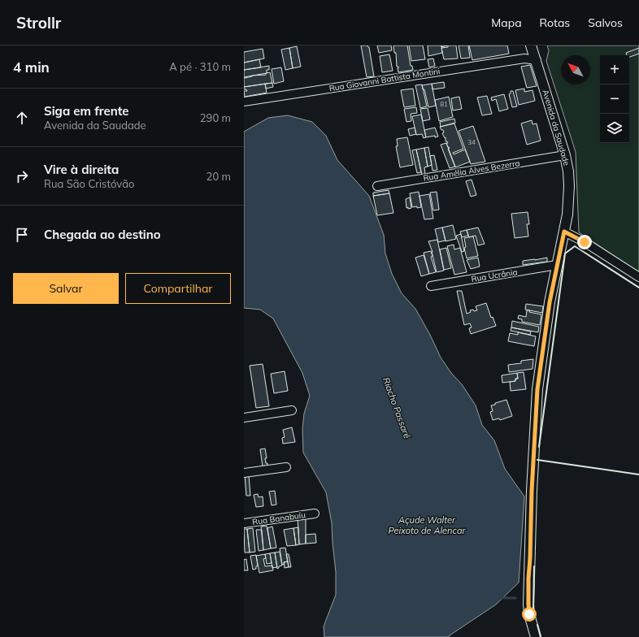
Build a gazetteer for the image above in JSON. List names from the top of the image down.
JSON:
{
  "streets": {
    "street": [
      "Rua Giovanni Battista Montini",
      "Avenida da Saudade",
      "Rua Amélia Alves Bezerra",
      "Rua Ucrânia",
      "Rua Banabuíu"
    ]
  },
  "crossings": [
    ["Rua Giovanni Battista Montini", "Avenida da Saudade"],
    ["Avenida da Saudade", "Rua Amélia Alves Bezerra"],
    ["Avenida da Saudade", "Rua Ucrânia"]
  ],
  "water": ["Riacho Passaré", "Açude Walter Peixoto de Alencar"],
  "house_numbers": ["81", "34"],
  "north": "top left",
  "page": {
    "header": "Strollr",
    "nav": ["Mapa", "Rotas", "Salvos"],
    "heading": ["4 min", "A pé · 310 m"],
    "map_buttons": ["+", "−"],
    "list": [
      ["Siga em frente", "Avenida da Saudade", "290 m"],
      ["Vire à direita", "Rua São Cristóvão", "20 m"],
      "Chegada ao destino"
    ],
    "buttons": ["Salvar", "Compartilhar"]
  }
}
